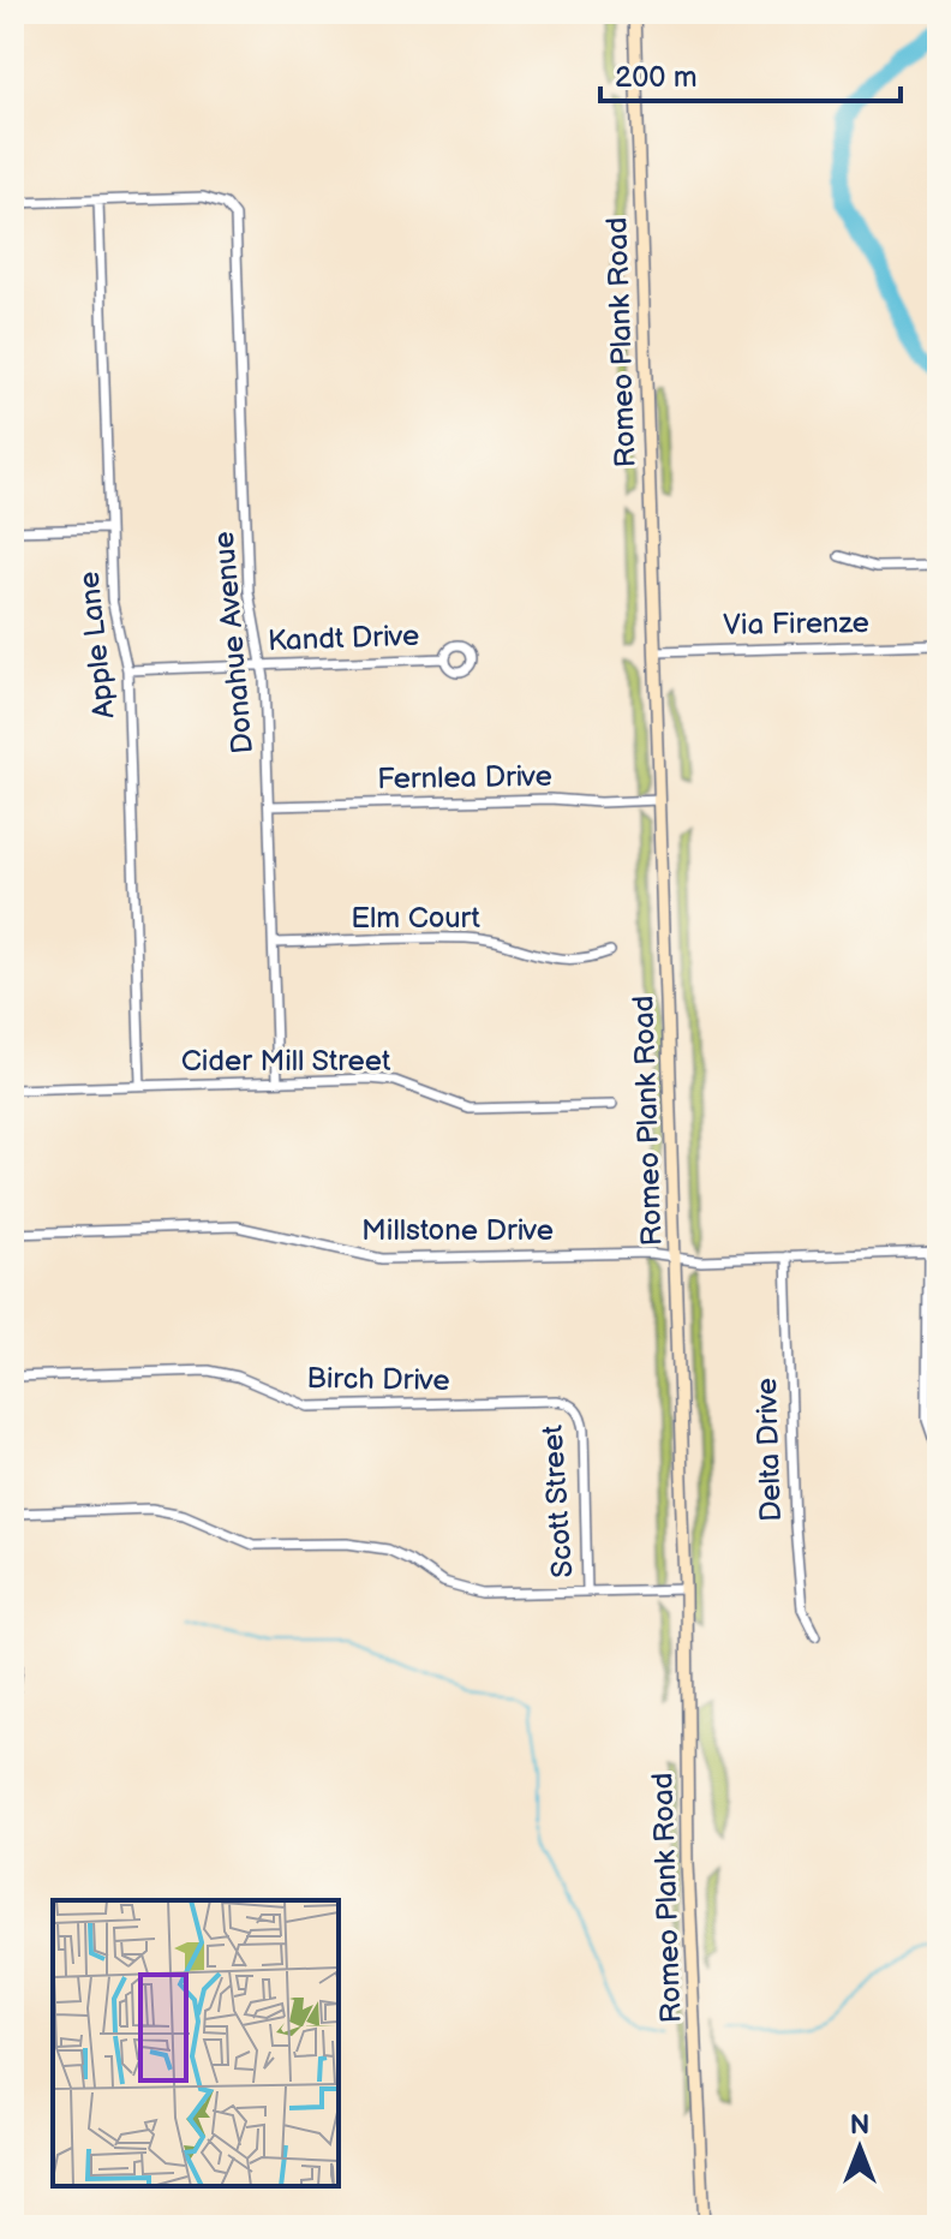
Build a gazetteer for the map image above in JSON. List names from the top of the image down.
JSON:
{
  "streets": {
    "main road": ["Romeo Plank Road"],
    "street": [
      "Via Firenze",
      "Kandt Drive",
      "Donahue Avenue",
      "Apple Lane",
      "Fernlea Drive",
      "Elm Court",
      "Cider Mill Street",
      "Millstone Drive",
      "Birch Drive",
      "Delta Drive",
      "Scott Street"
    ]
  },
  "crossings": [
    ["Romeo Plank Road", "Via Firenze"],
    ["Romeo Plank Road", "Fernlea Drive"],
    ["Romeo Plank Road", "Millstone Drive"],
    ["Kandt Drive", "Donahue Avenue"],
    ["Kandt Drive", "Apple Lane"],
    ["Donahue Avenue", "Apple Lane"],
    ["Donahue Avenue", "Fernlea Drive"],
    ["Donahue Avenue", "Elm Court"],
    ["Donahue Avenue", "Cider Mill Street"],
    ["Apple Lane", "Cider Mill Street"],
    ["Millstone Drive", "Delta Drive"],
    ["Birch Drive", "Scott Street"]
  ],
  "scale_bar": "200 m",
  "north": "top"
}
